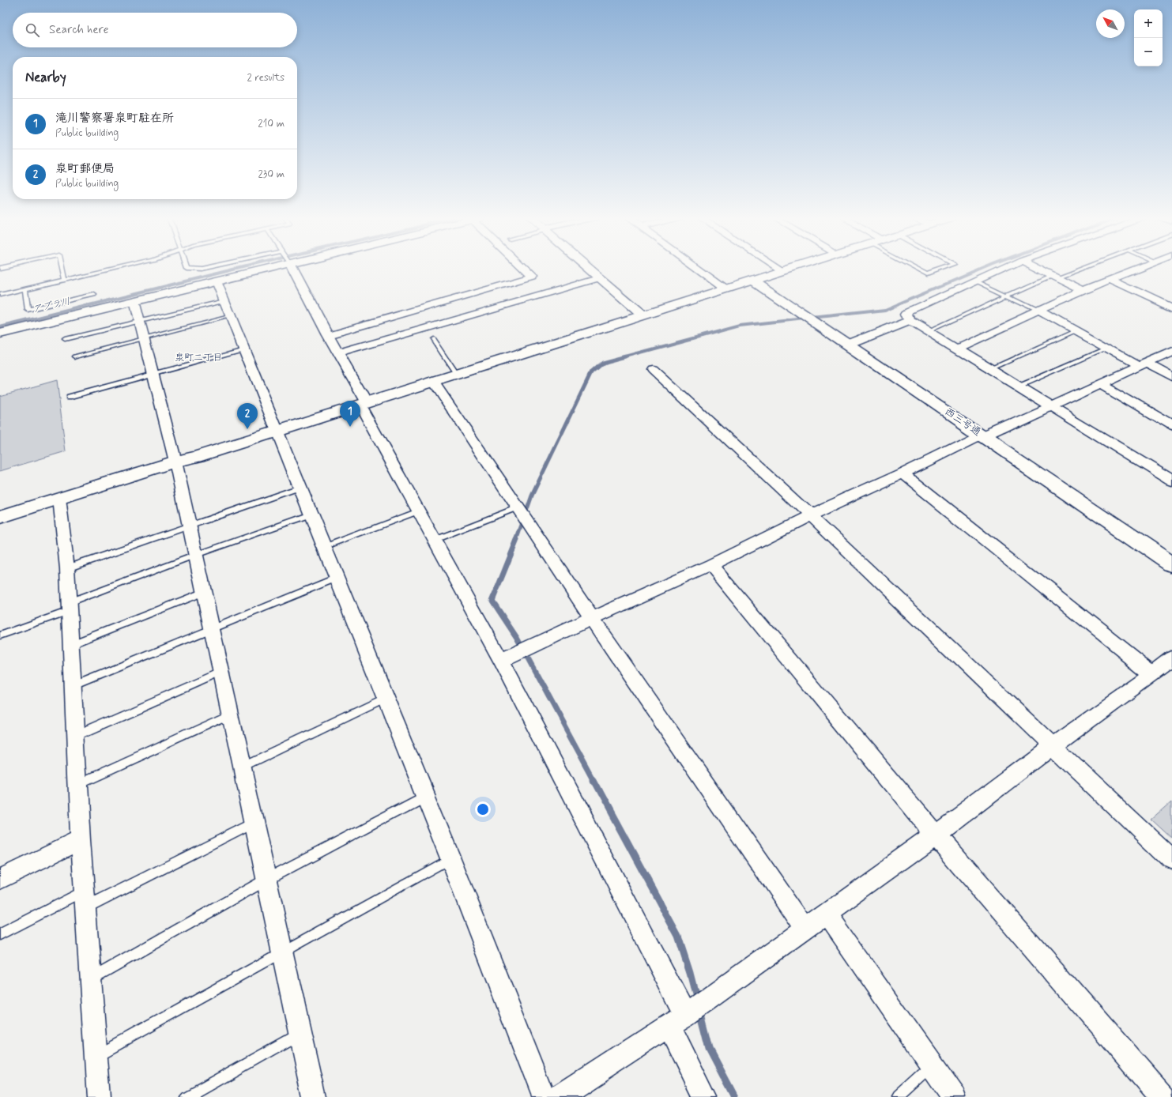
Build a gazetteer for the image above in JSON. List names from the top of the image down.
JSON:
{
  "streets": {
    "street": ["西三号通"]
  },
  "districts": ["泉町二丁目"],
  "water": ["アブラ川"],
  "north": "top left",
  "page": {
    "map_buttons": ["+", "−"],
    "search": "Search here",
    "heading": ["Nearby", "2 results"],
    "list": [
      {
        "mark": "1",
        "name": "滝川警察署泉町駐在所",
        "note": "Public building",
        "value": "210 m"
      },
      {
        "mark": "2",
        "name": "泉町郵便局",
        "note": "Public building",
        "value": "230 m"
      }
    ],
    "pins": ["1", "2"]
  }
}
